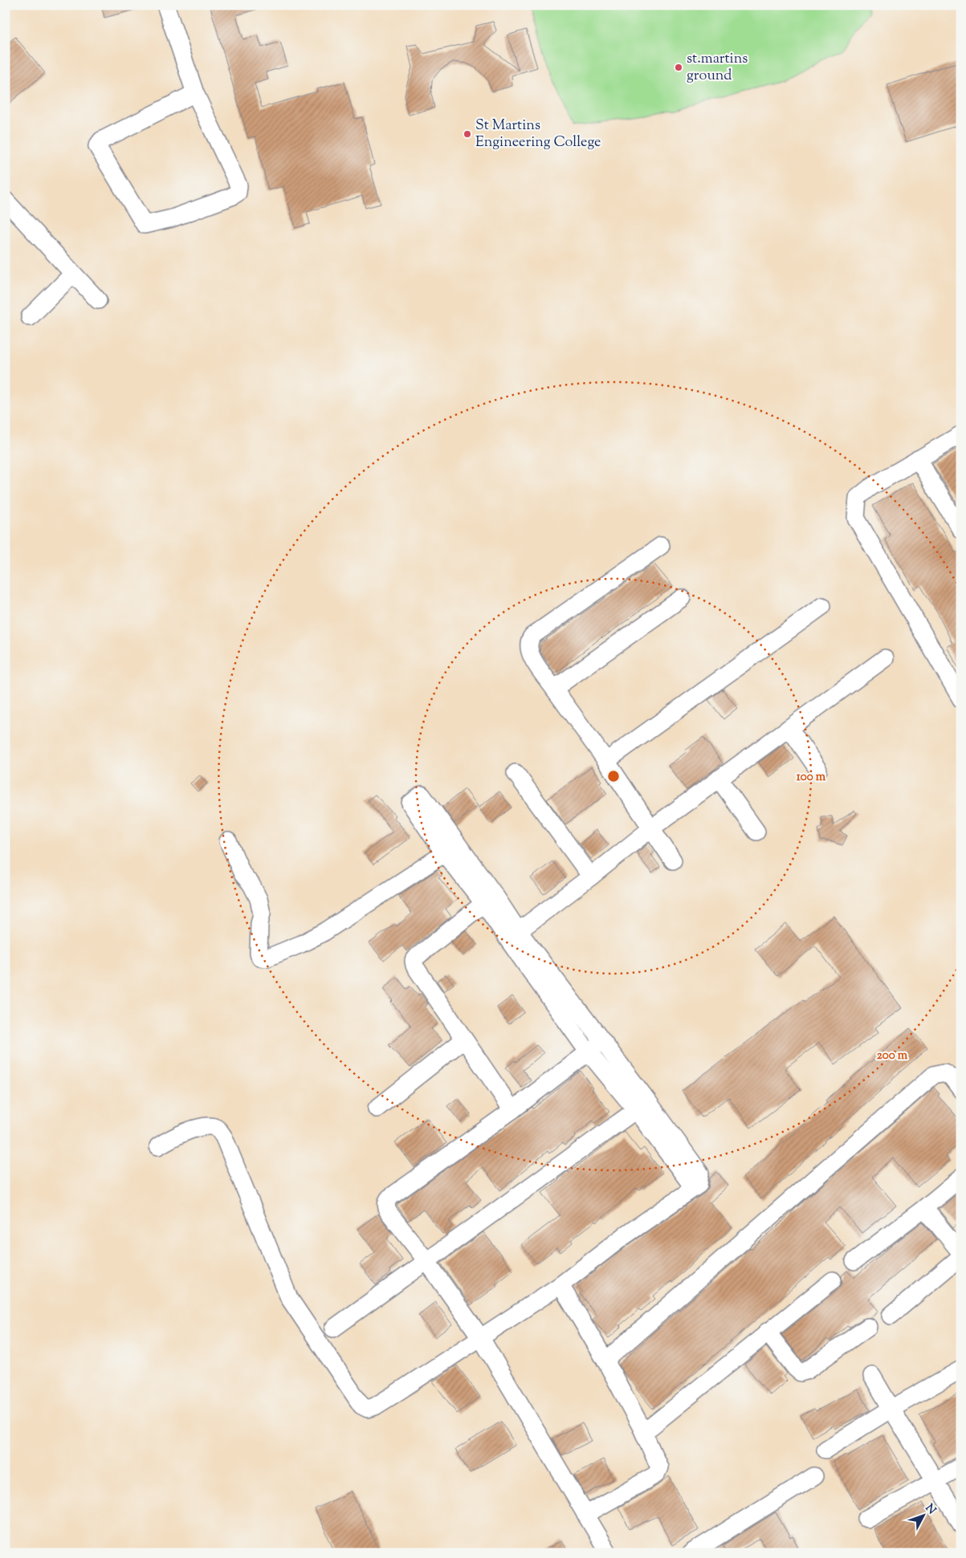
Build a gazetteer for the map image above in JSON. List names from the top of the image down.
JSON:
{
  "places": ["st.martins ground", "St Martins Engineering College"],
  "north": "top right",
  "rings": ["100 m", "200 m"]
}
